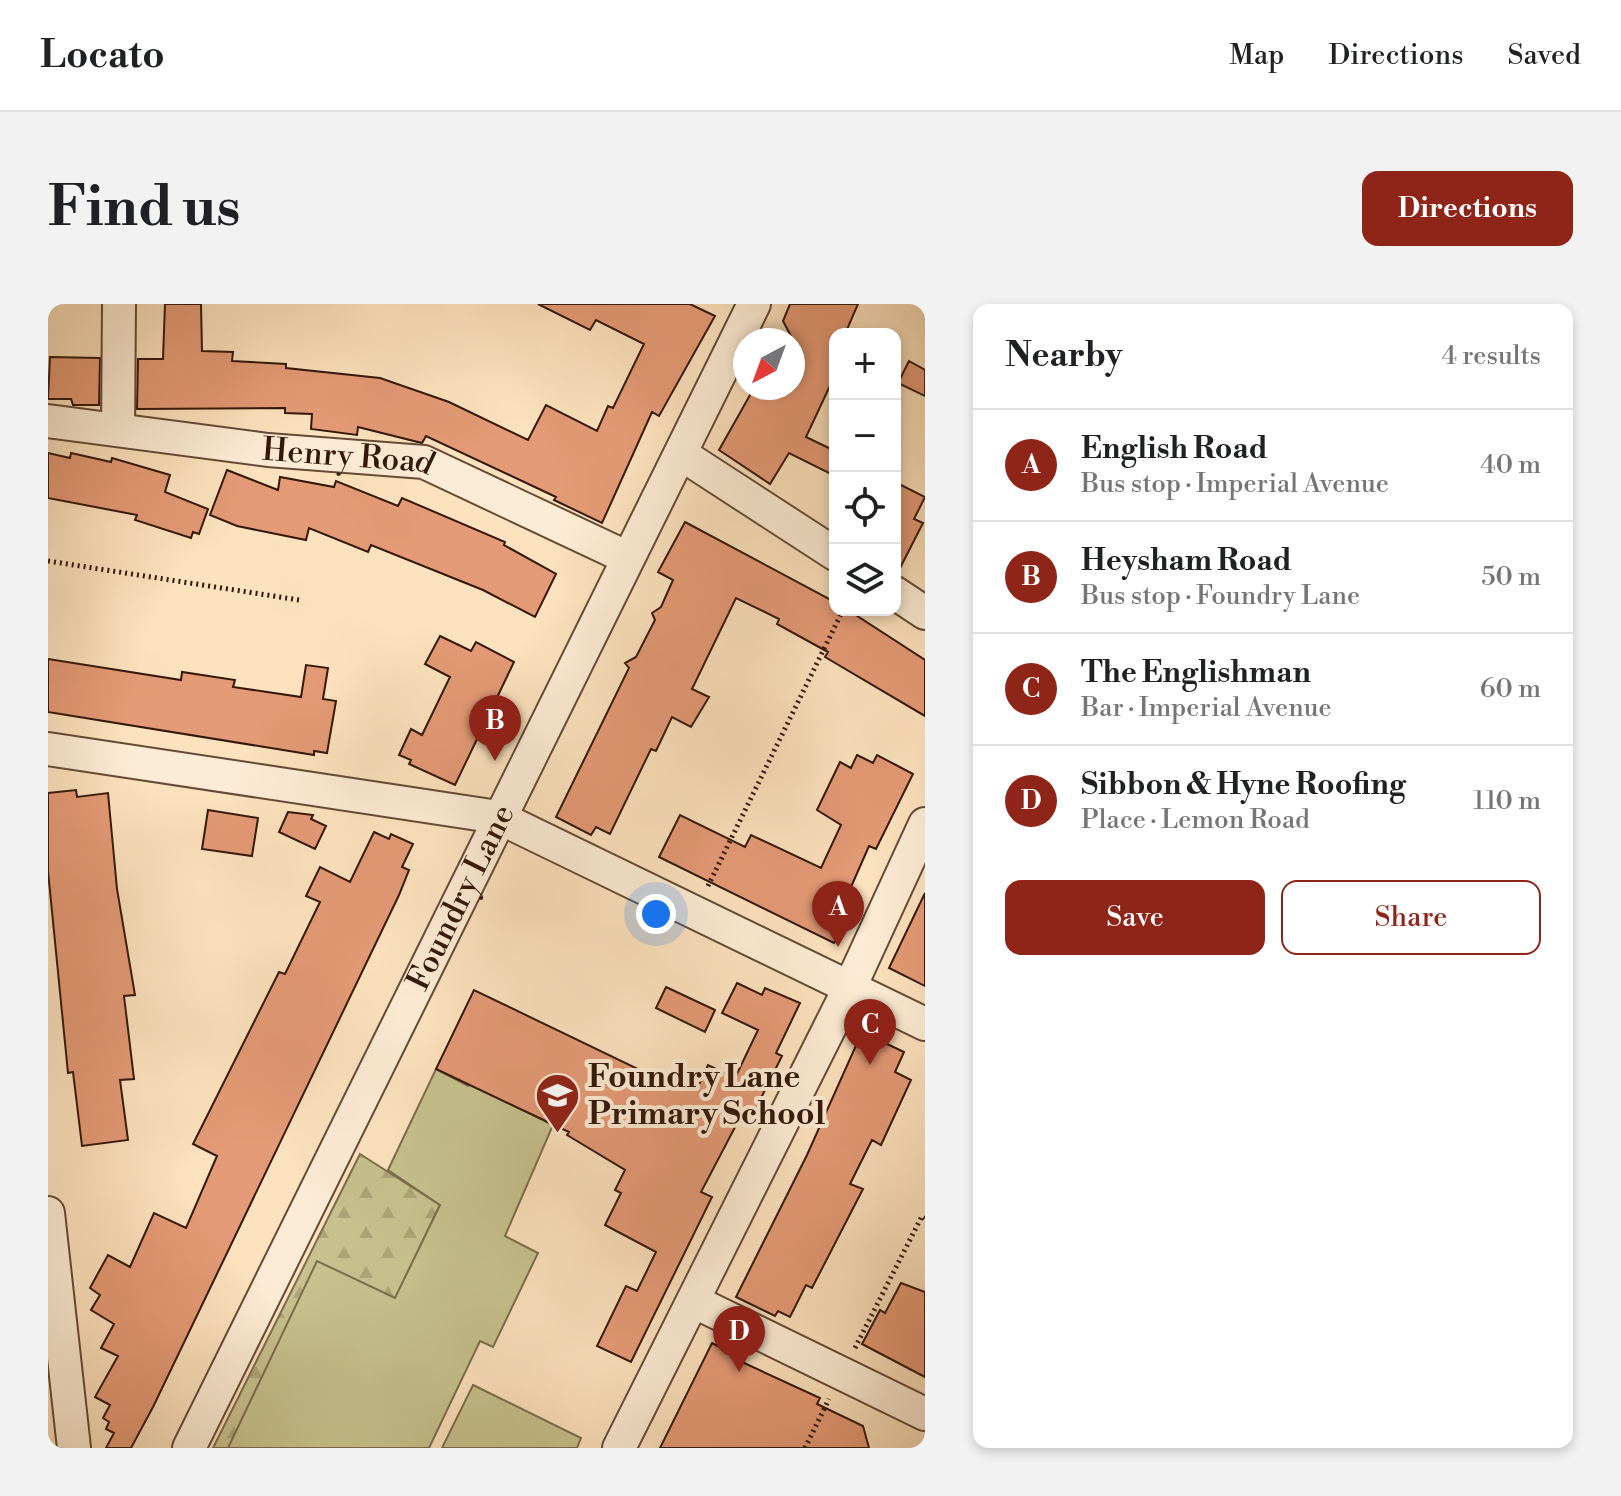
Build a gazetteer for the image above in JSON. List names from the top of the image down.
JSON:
{
  "streets": {
    "street": ["Henry Road", "Foundry Lane"]
  },
  "crossings": [
    ["Henry Road", "Foundry Lane"]
  ],
  "places": {
    "school or university": ["Foundry Lane Primary School"]
  },
  "north": "bottom left",
  "page": {
    "header": "Locato",
    "nav": ["Map", "Directions", "Saved"],
    "buttons": [
      "Directions",
      ["Save", "Share"]
    ],
    "title": "Find us",
    "heading": ["Nearby", "4 results"],
    "map_buttons": ["+", "−"],
    "list": [
      {
        "mark": "A",
        "name": "English Road",
        "note": "Bus stop · Imperial Avenue",
        "value": "40 m"
      },
      {
        "mark": "B",
        "name": "Heysham Road",
        "note": "Bus stop · Foundry Lane",
        "value": "50 m"
      },
      {
        "mark": "C",
        "name": "The Englishman",
        "note": "Bar · Imperial Avenue",
        "value": "60 m"
      },
      {
        "mark": "D",
        "name": "Sibbon & Hyne Roofing",
        "note": "Place · Lemon Road",
        "value": "110 m"
      }
    ],
    "pins": [
      "B",
      "A",
      "C",
      "D"
    ]
  }
}
